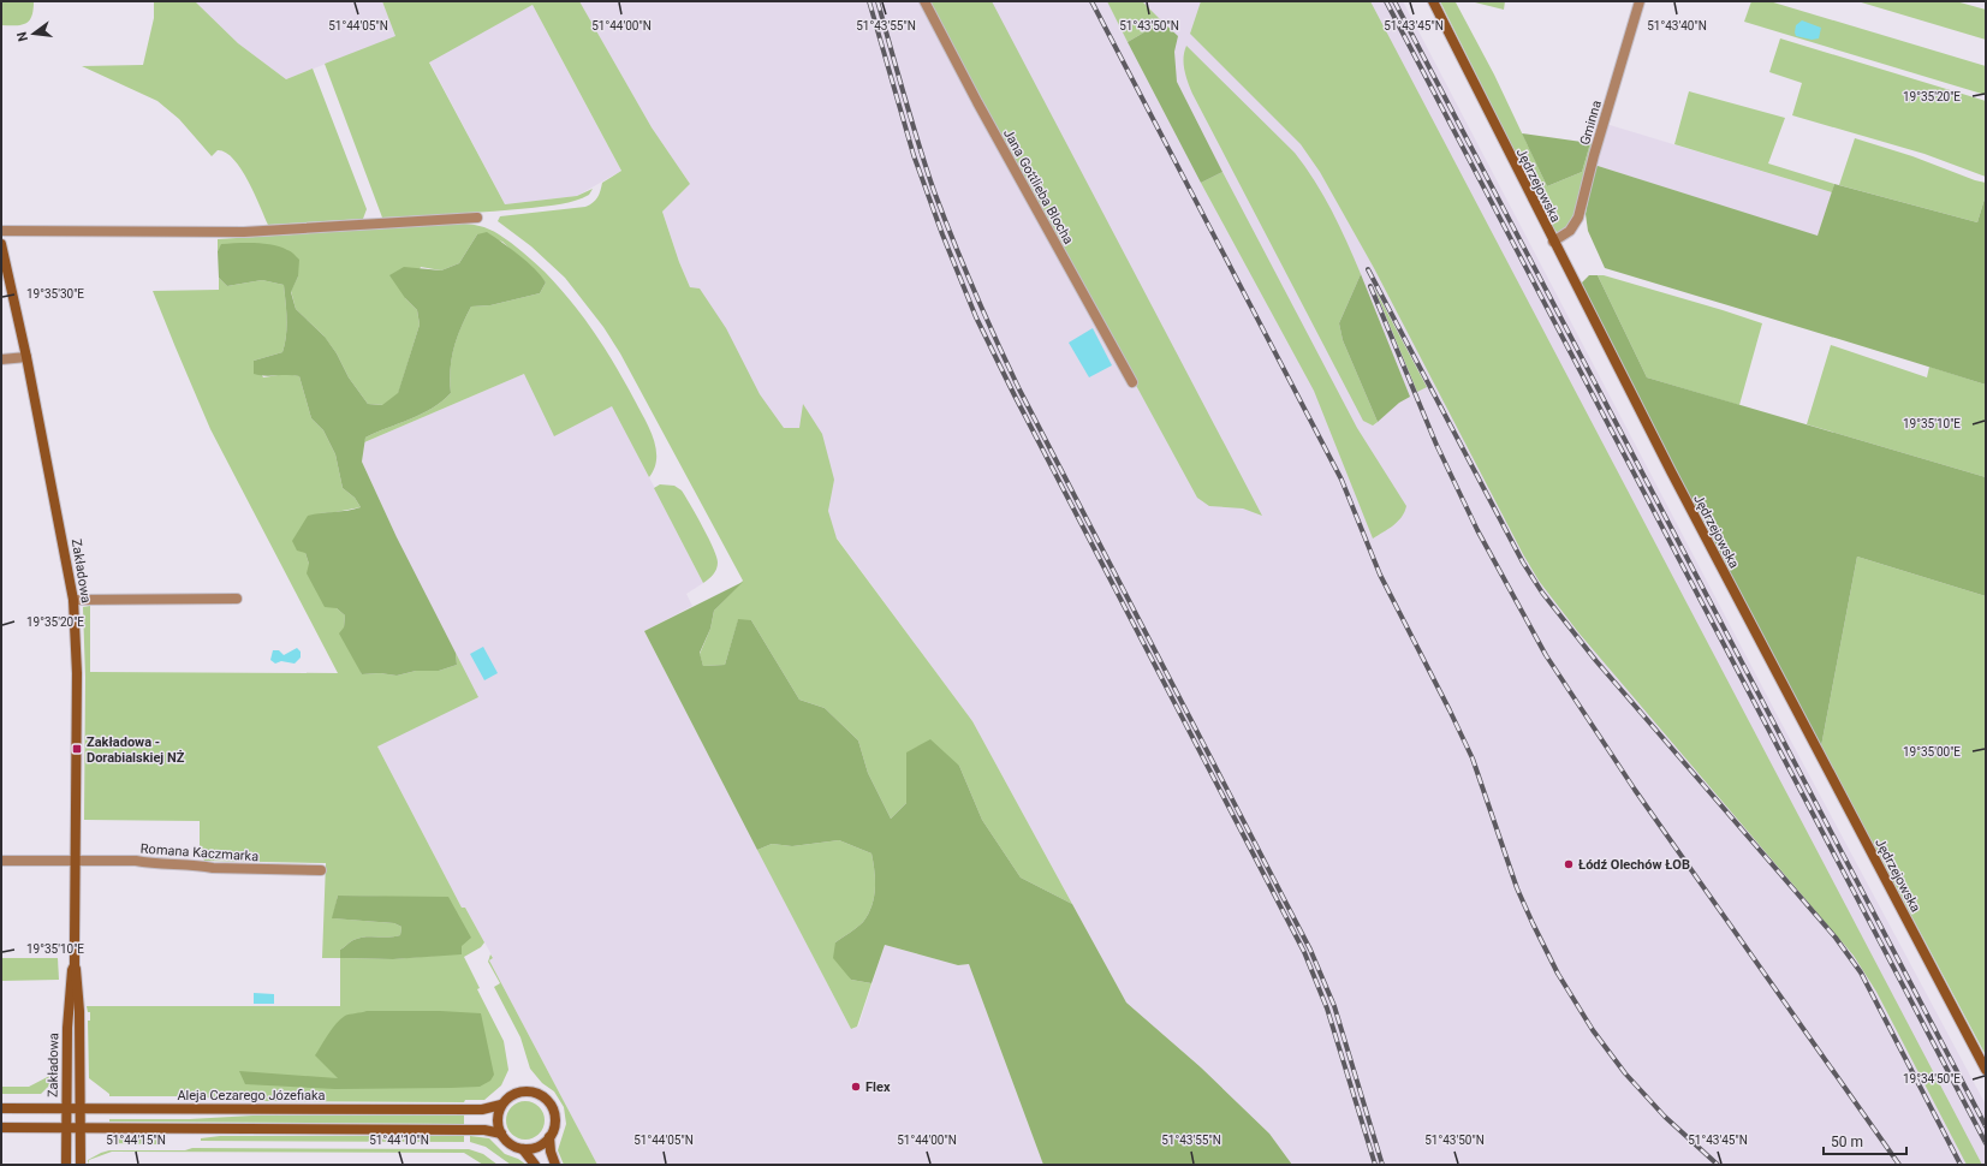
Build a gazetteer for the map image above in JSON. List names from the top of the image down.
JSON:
{
  "streets": {
    "street": [
      "Gminna",
      "Jędrzejowska",
      "Jana Gottlieba Blocha",
      "Zakładowa",
      "Romana Kaczmarka",
      "Aleja Cezarego Józefiaka"
    ]
  },
  "crossings": [
    ["Gminna", "Jędrzejowska"],
    ["Zakładowa", "Romana Kaczmarka"],
    ["Zakładowa", "Aleja Cezarego Józefiaka"]
  ],
  "places": {
    "transit": ["Zakładowa - Dorabialskiej NŻ"],
    "other": ["Łódź Olechów ŁOB", "Flex"]
  },
  "scale_bar": "50 m",
  "north": "left",
  "coordinates": [
    "51°44'05\"N",
    "51°44'00\"N",
    "51°43'55\"N",
    "51°43'50\"N",
    "51°43'45\"N",
    "51°43'40\"N",
    "19°35'20\"E",
    "19°35'30\"E",
    "19°35'10\"E",
    "19°35'00\"E",
    "19°34'50\"E",
    "51°44'15\"N",
    "51°44'10\"N"
  ]
}
